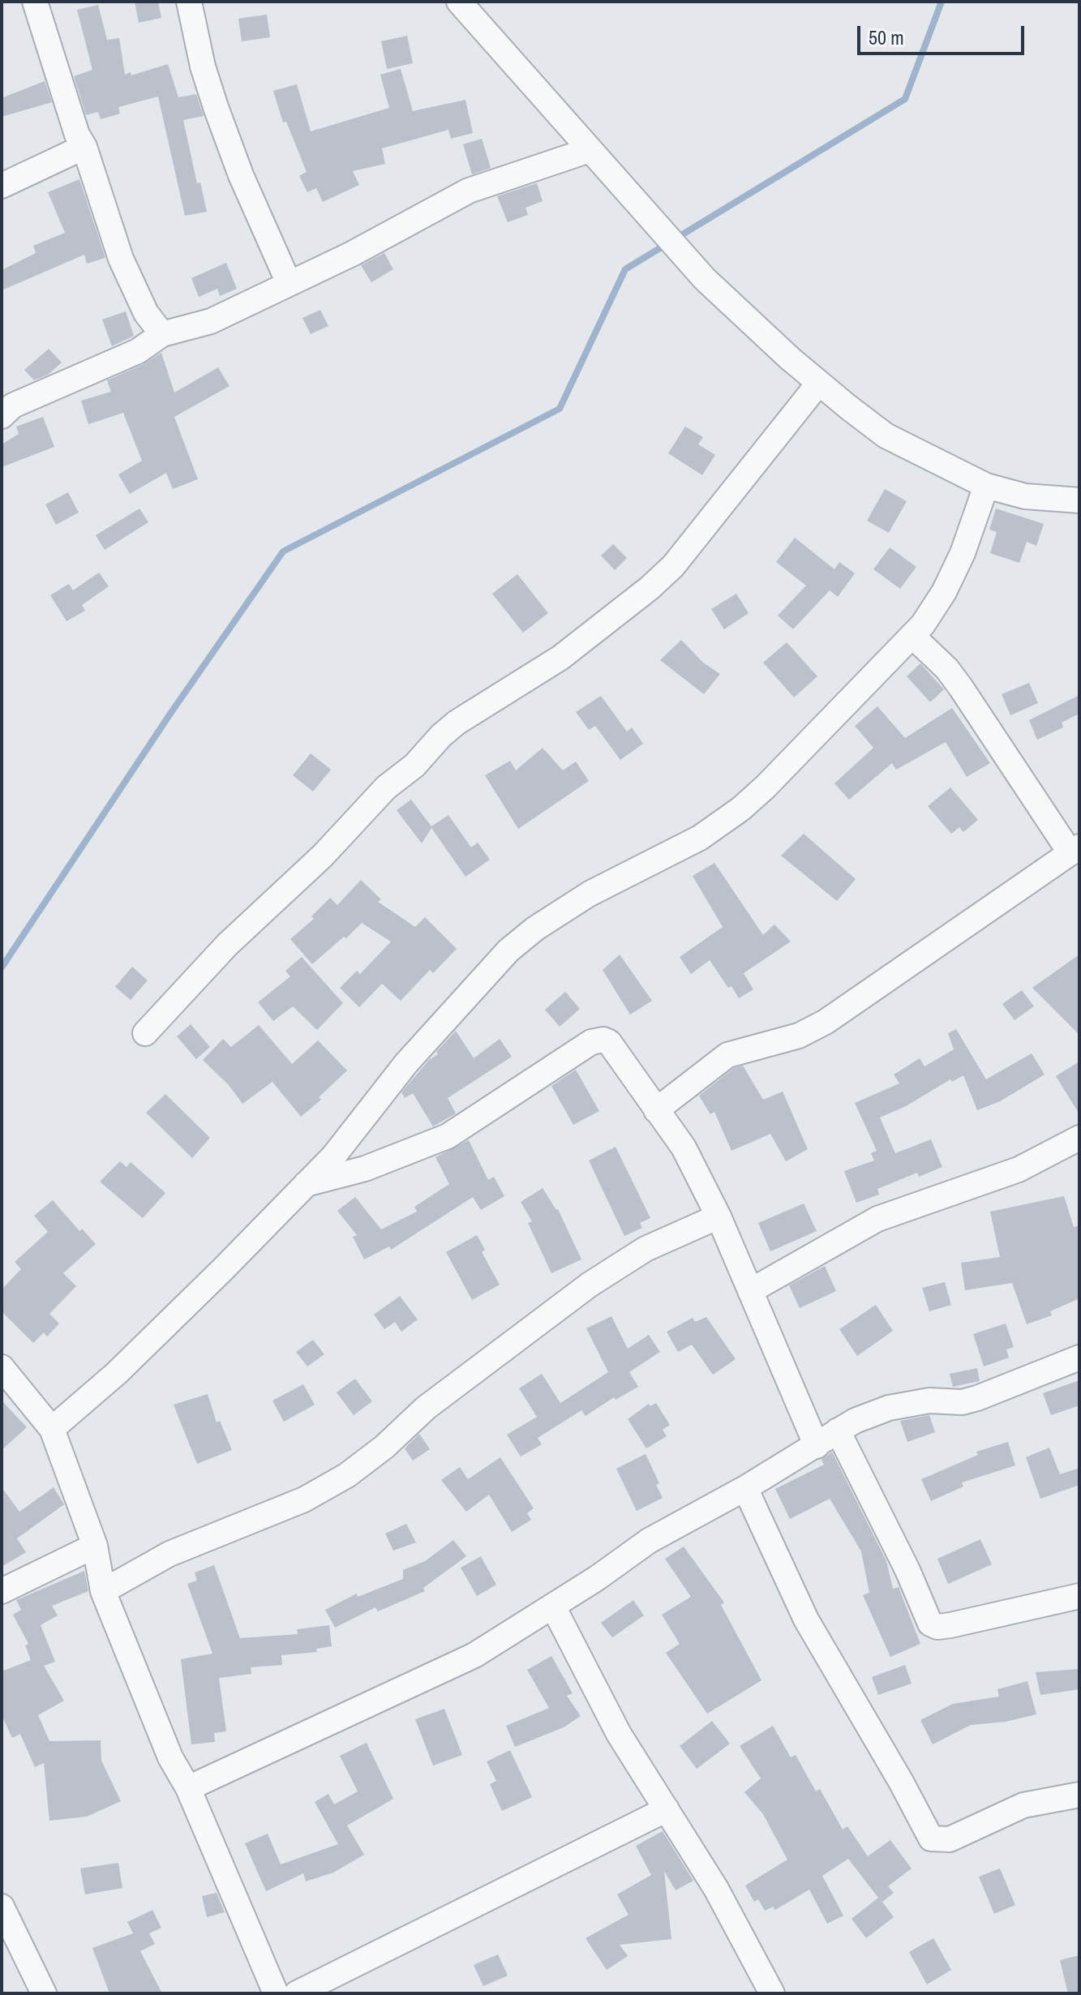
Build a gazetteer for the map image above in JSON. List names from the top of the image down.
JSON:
{
  "scale_bar": "50 m"
}
